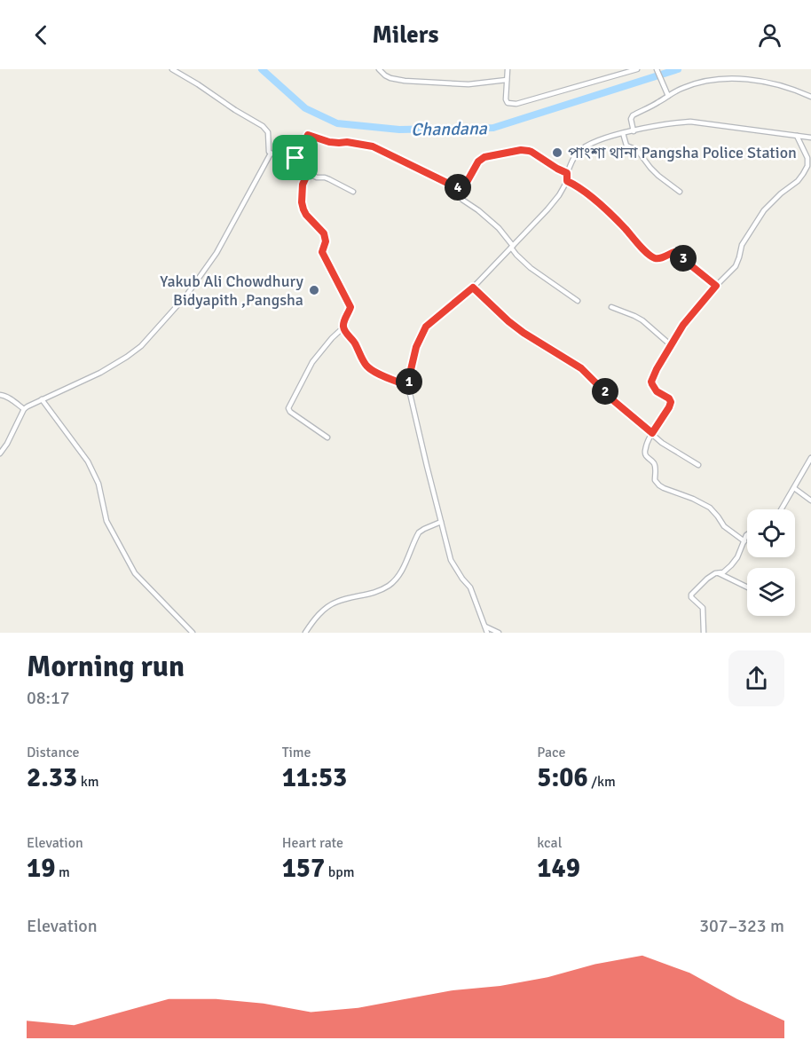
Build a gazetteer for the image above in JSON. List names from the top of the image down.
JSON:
{
  "water": ["Chandana"],
  "places": ["পাংশা থানা Pangsha Police Station", "Yakub Ali Chowdhury Bidyapith ,Pangsha"],
  "page": {
    "header": "Milers",
    "pins": [
      "4",
      "3",
      "1",
      "2"
    ],
    "heading": ["Morning run", "08:17"],
    "stats": [
      ["Distance", "2.33 km"],
      ["Time", "11:53"],
      ["Pace", "5:06 /km"],
      ["Elevation", "19 m"],
      ["Heart rate", "157 bpm"],
      ["kcal", "149"]
    ],
    "chart": ["Elevation", "307–323 m"]
  }
}
